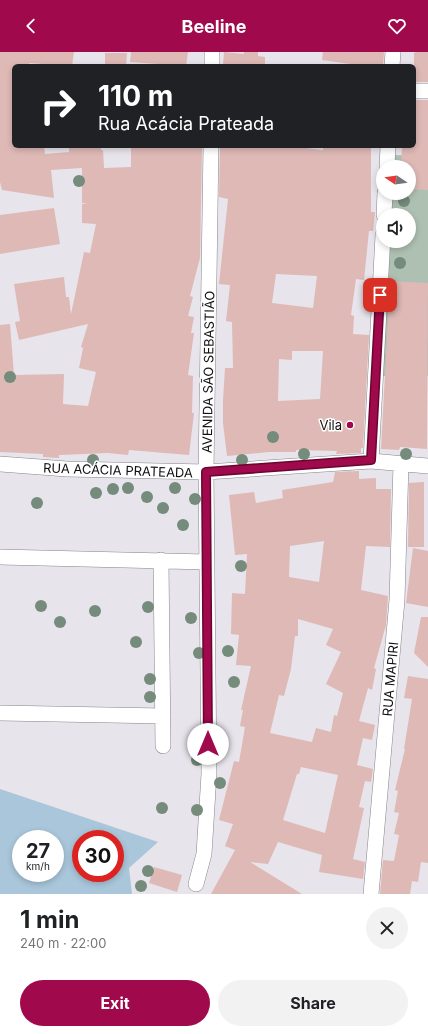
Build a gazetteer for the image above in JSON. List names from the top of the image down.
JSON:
{
  "streets": {
    "street": ["AVENIDA SÃO SEBASTIÃO", "RUA ACÁCIA PRATEADA", "RUA MAPIRI"]
  },
  "crossings": [
    ["AVENIDA SÃO SEBASTIÃO", "RUA ACÁCIA PRATEADA"],
    ["RUA ACÁCIA PRATEADA", "RUA MAPIRI"]
  ],
  "places": ["Vila"],
  "north": "left",
  "page": {
    "header": "Beeline",
    "turn": ["110 m", "Rua Acácia Prateada"],
    "speed": "27 km/h",
    "limit": "30",
    "heading": ["1 min", "240 m · 22:00"],
    "buttons": ["Exit", "Share"]
  }
}
